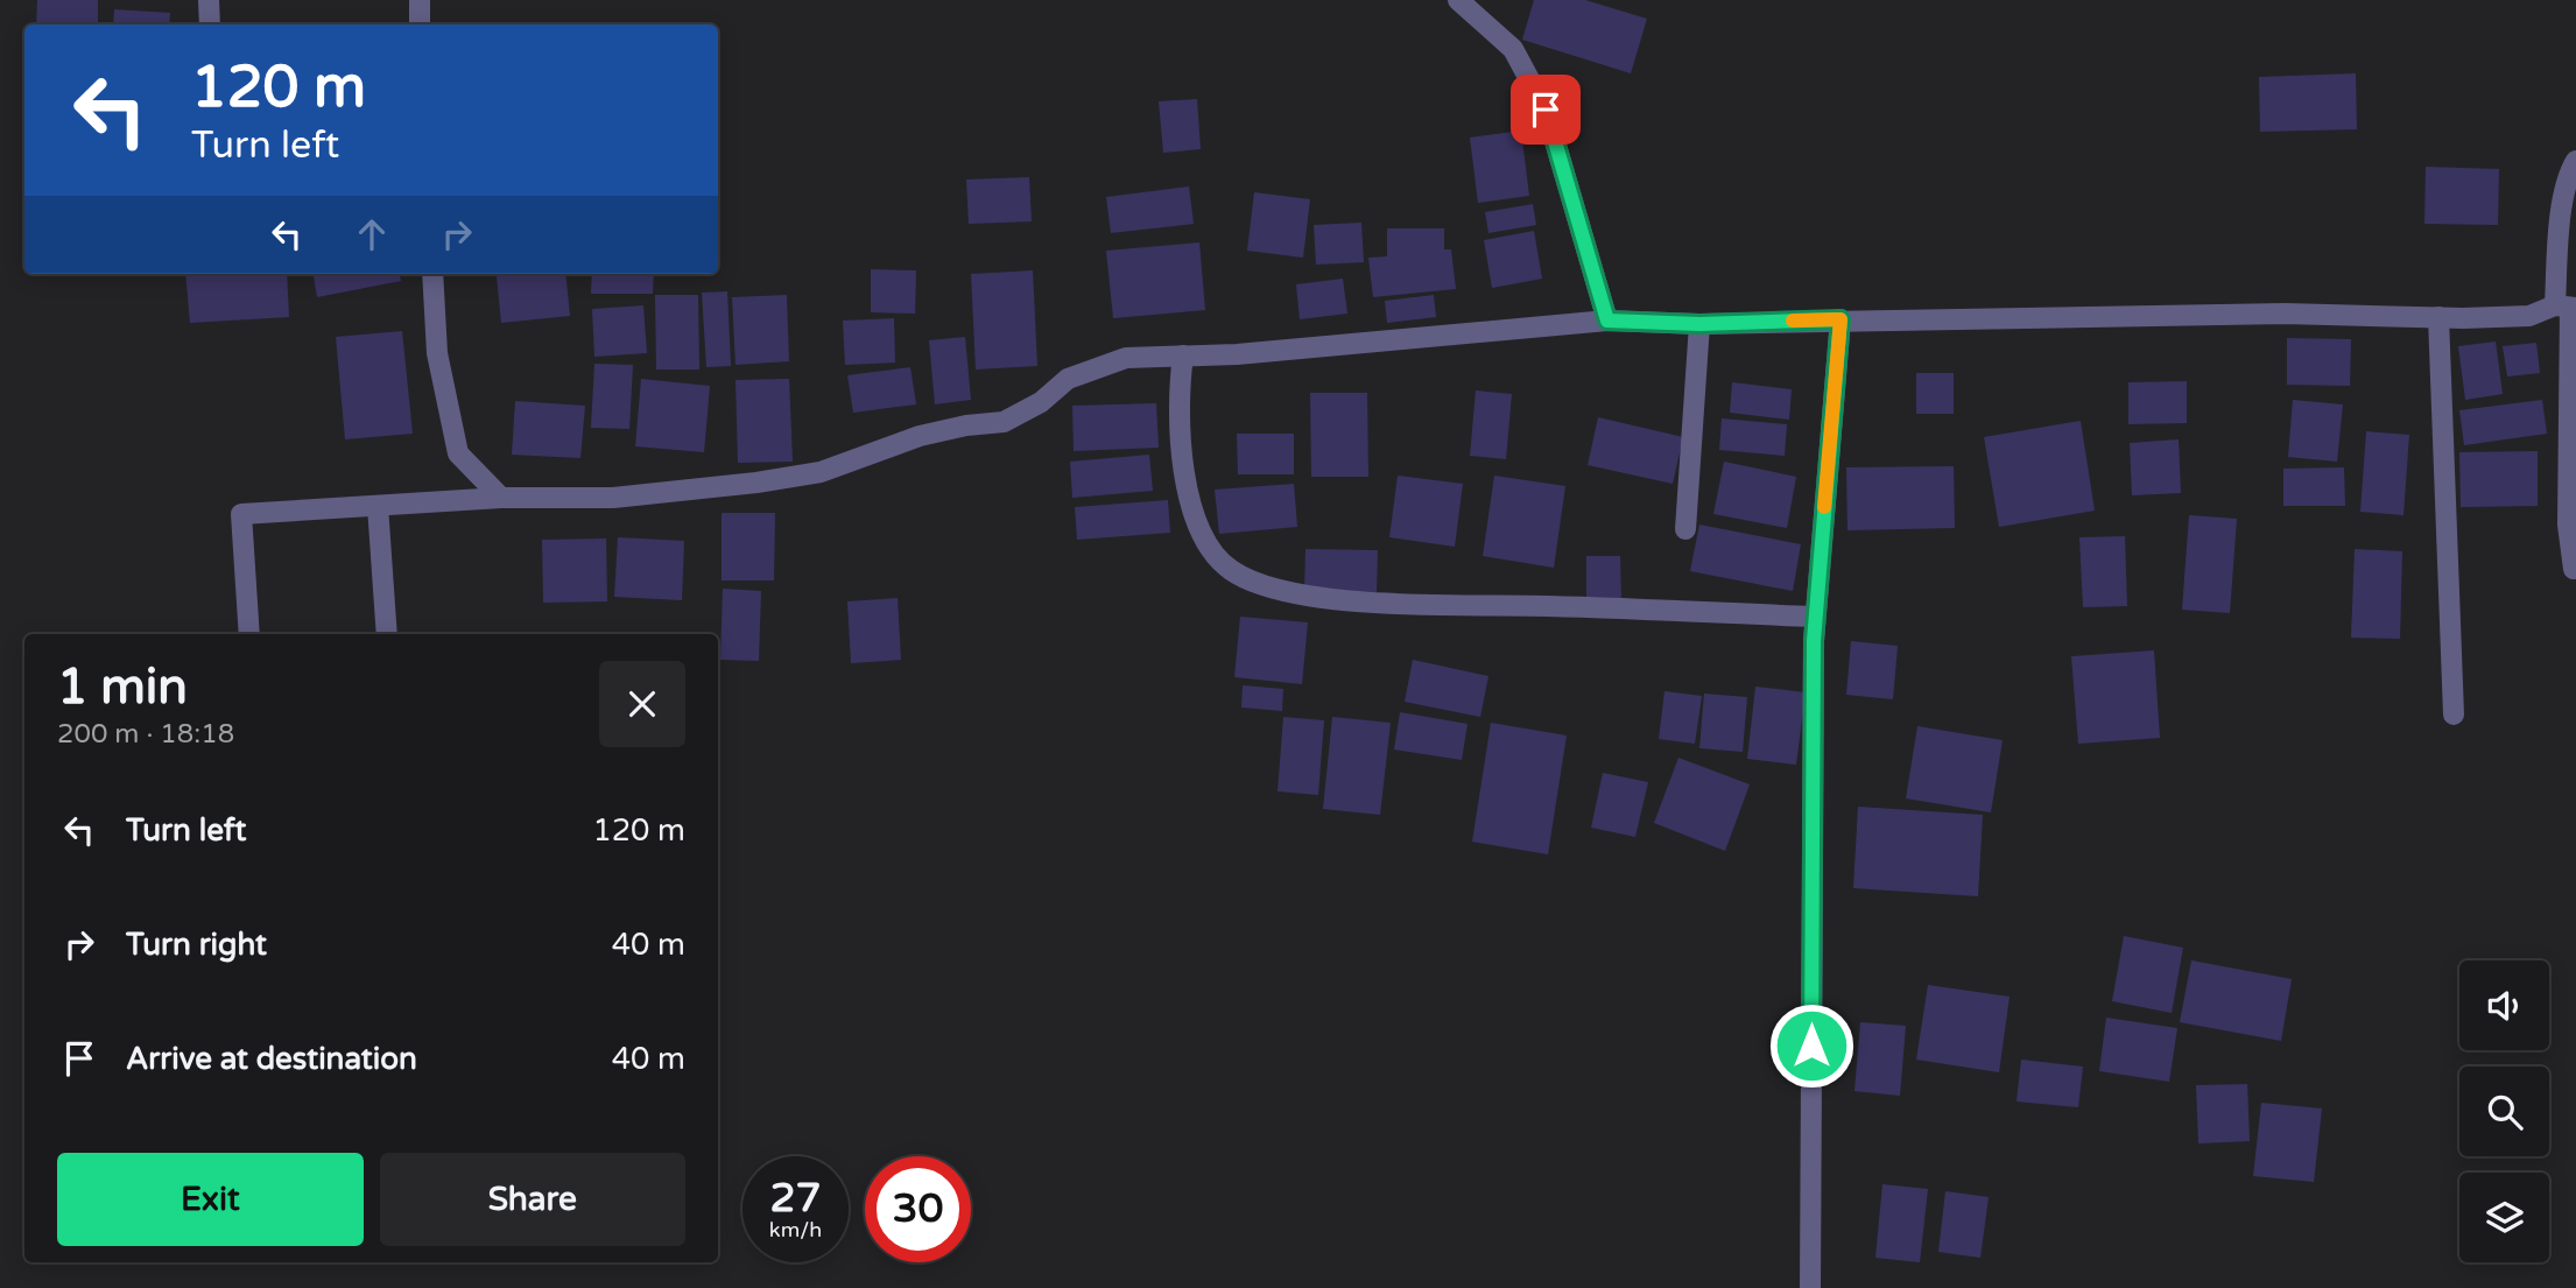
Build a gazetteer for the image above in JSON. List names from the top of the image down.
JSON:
{
  "page": {
    "turn": ["120 m", "Turn left"],
    "heading": ["1 min", "200 m · 18:18"],
    "list": [
      {
        "name": "Turn left",
        "value": "120 m"
      },
      {
        "name": "Turn right",
        "value": "40 m"
      },
      {
        "name": "Arrive at destination",
        "value": "40 m"
      }
    ],
    "buttons": ["Exit", "Share"],
    "speed": "27 km/h",
    "limit": "30"
  }
}
